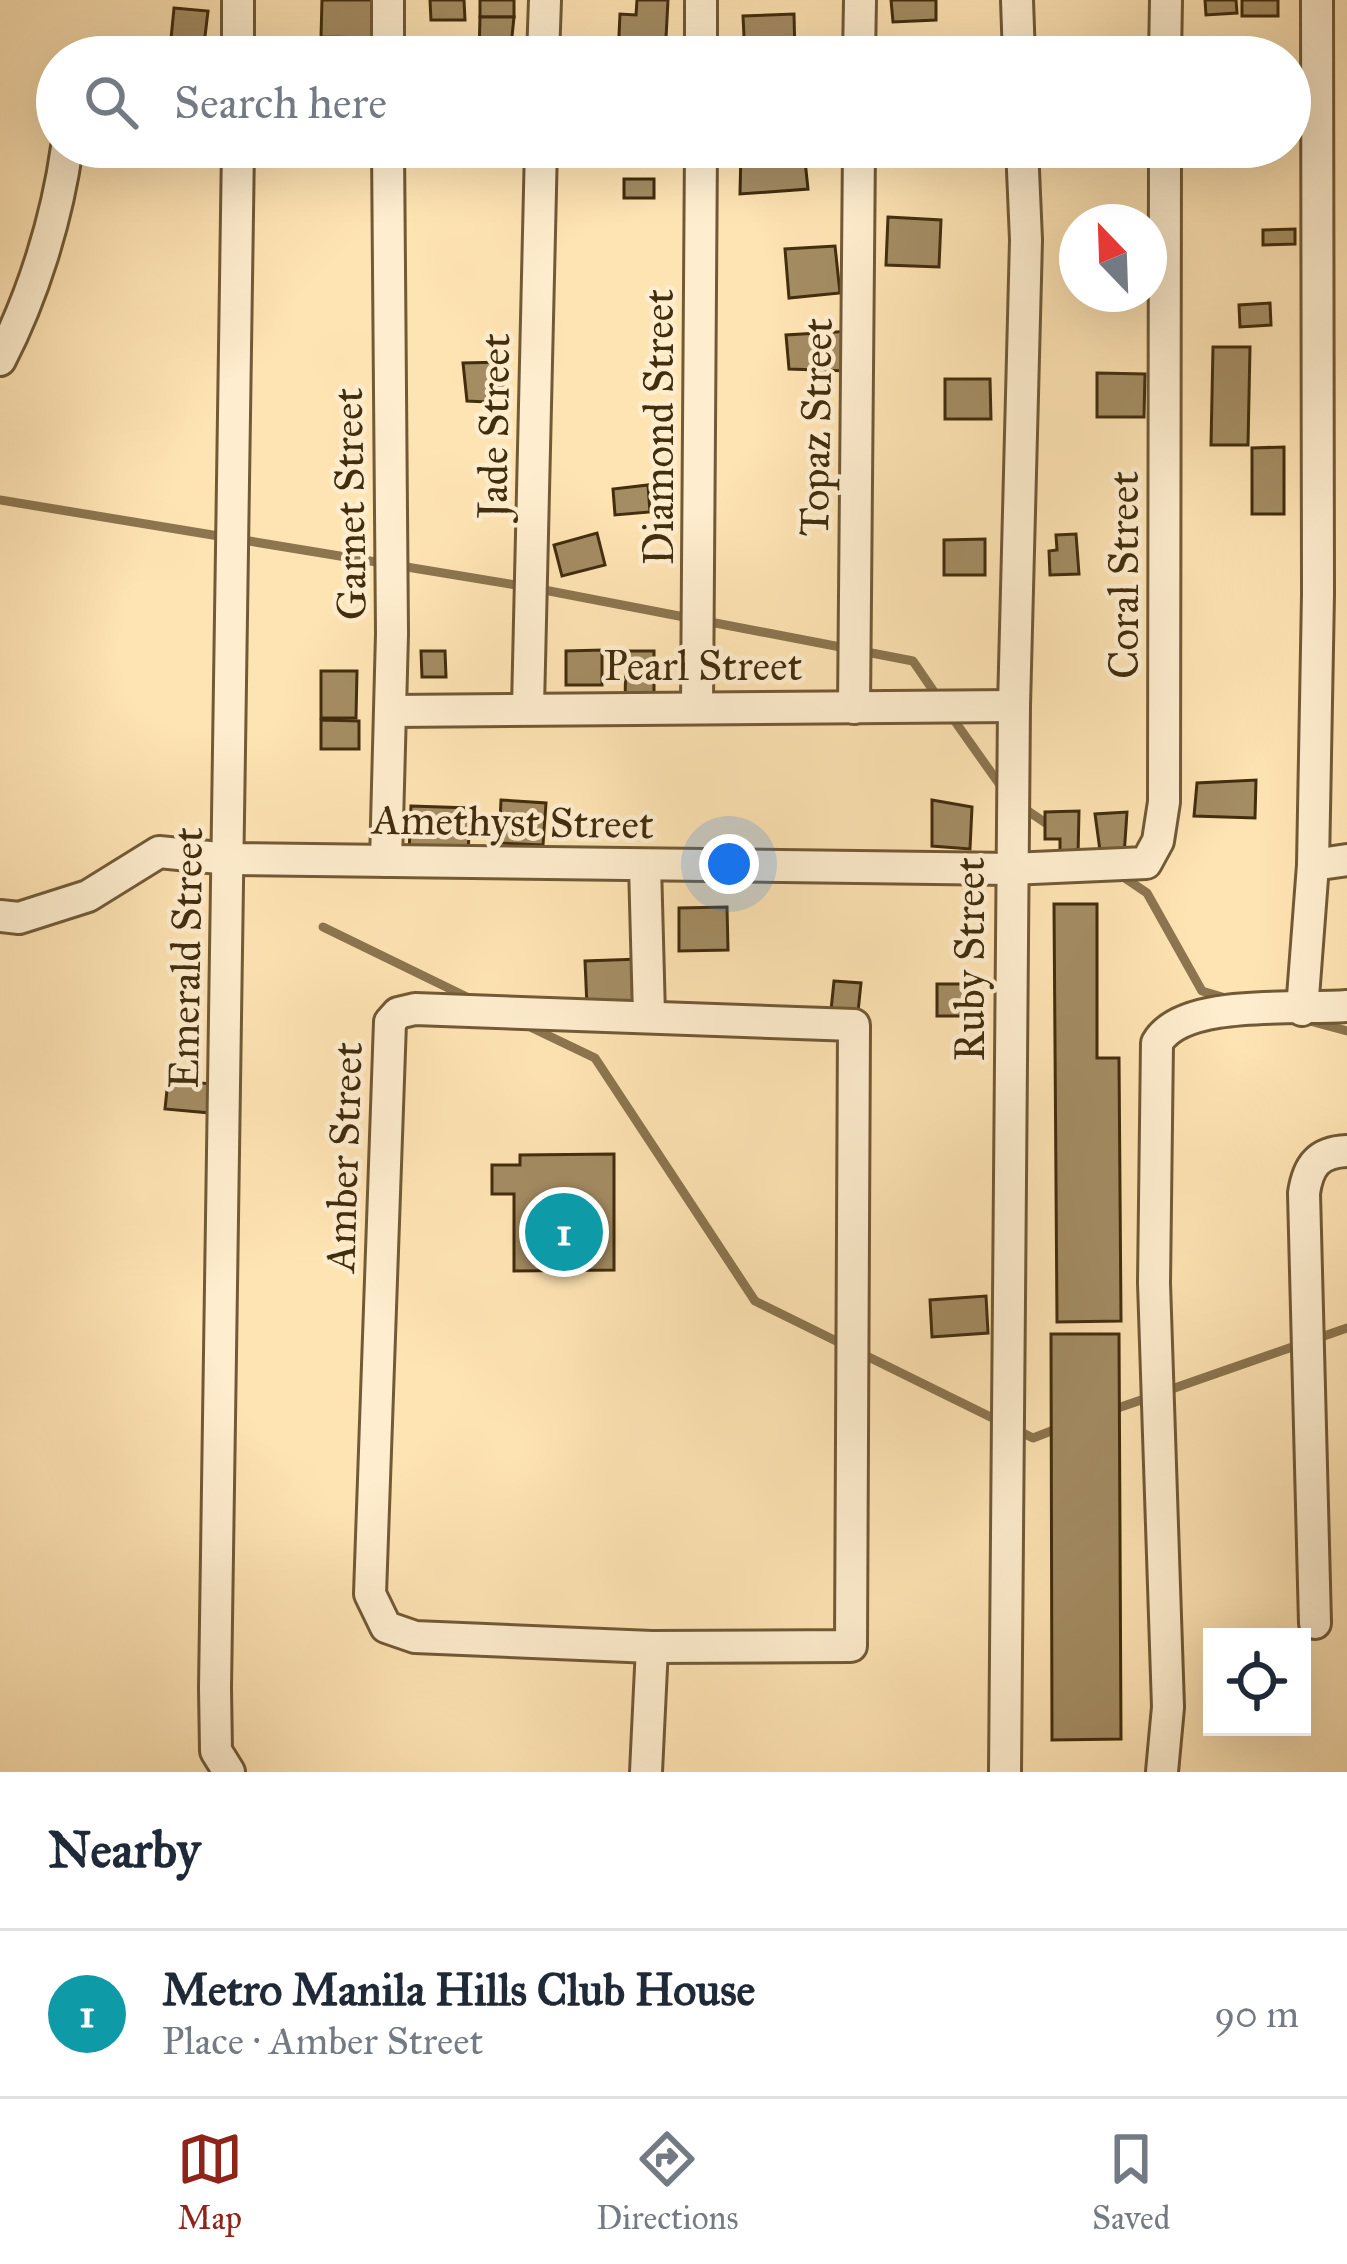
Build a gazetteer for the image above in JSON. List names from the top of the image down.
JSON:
{
  "streets": {
    "street": [
      "Jade Street",
      "Diamond Street",
      "Topaz Street",
      "Garnet Street",
      "Coral Street",
      "Pearl Street",
      "Amethyst Street",
      "Emerald Street",
      "Ruby Street",
      "Amber Street"
    ]
  },
  "crossings": [
    ["Jade Street", "Pearl Street"],
    ["Diamond Street", "Pearl Street"],
    ["Topaz Street", "Pearl Street"],
    ["Garnet Street", "Pearl Street"],
    ["Garnet Street", "Amethyst Street"],
    ["Coral Street", "Amethyst Street"],
    ["Coral Street", "Ruby Street"],
    ["Pearl Street", "Ruby Street"],
    ["Amethyst Street", "Emerald Street"],
    ["Amethyst Street", "Ruby Street"]
  ],
  "north": "top left",
  "page": {
    "search": "Search here",
    "pins": "1",
    "heading": "Nearby",
    "list": [
      {
        "mark": "1",
        "name": "Metro Manila Hills Club House",
        "note": "Place · Amber Street",
        "value": "90 m"
      }
    ],
    "nav": ["Map", "Directions", "Saved"]
  }
}
